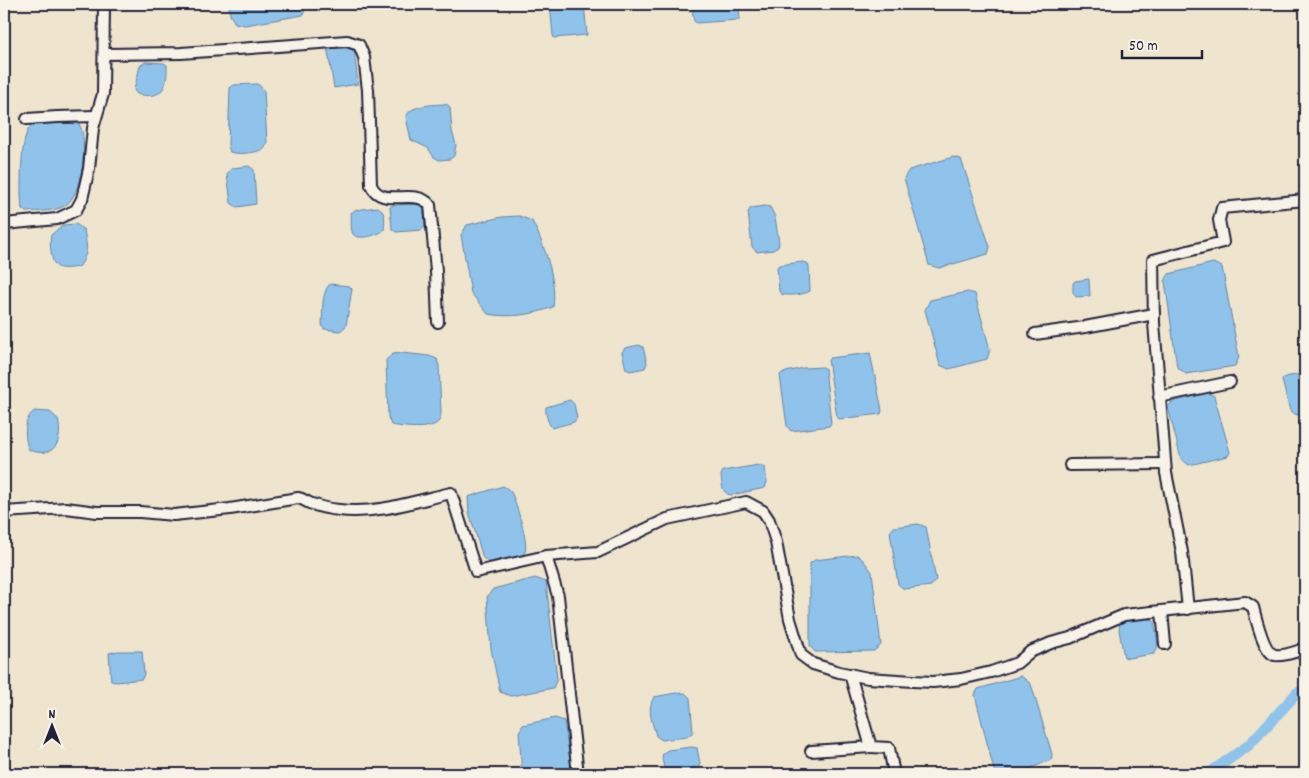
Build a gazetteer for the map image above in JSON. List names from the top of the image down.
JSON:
{
  "scale_bar": "50 m",
  "north": "top"
}
